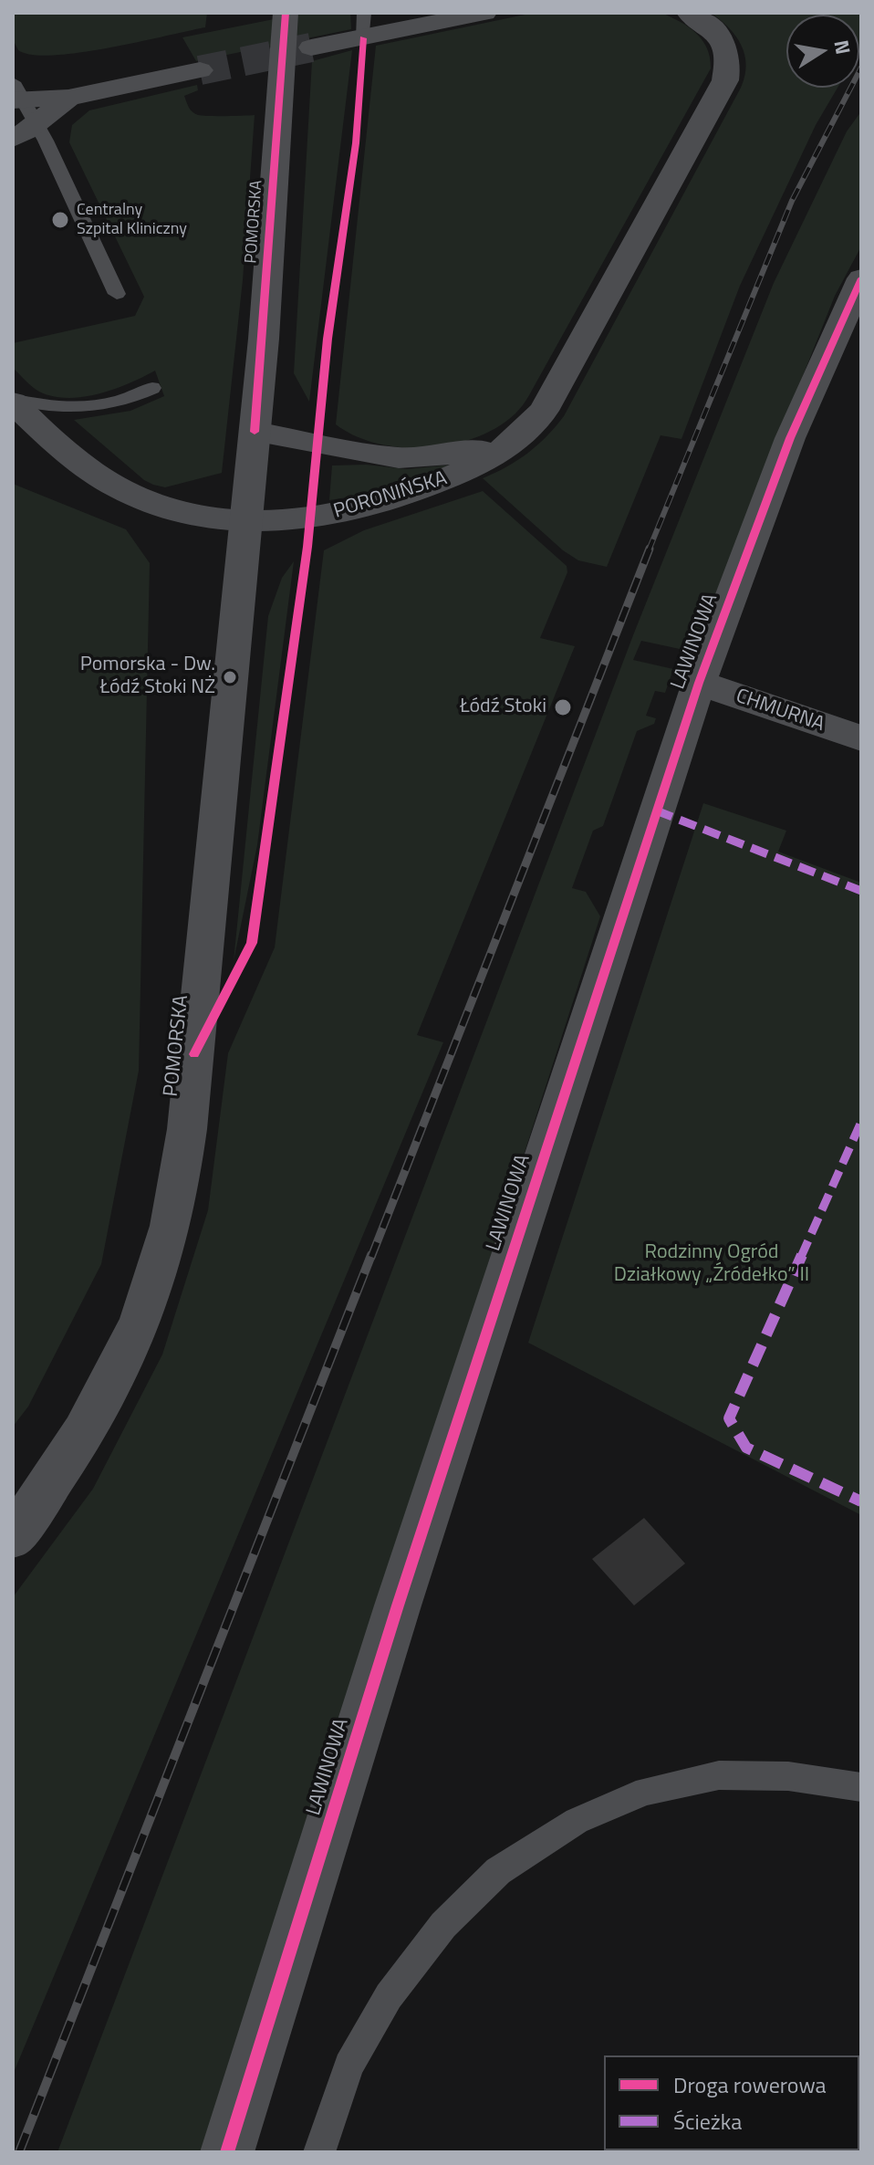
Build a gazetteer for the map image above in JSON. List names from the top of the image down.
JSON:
{
  "streets": {
    "street": [
      "POMORSKA",
      "PORONIŃSKA",
      "LAWINOWA",
      "CHMURNA"
    ]
  },
  "crossings": [
    ["POMORSKA", "PORONIŃSKA"],
    ["LAWINOWA", "CHMURNA"]
  ],
  "parks": ["Rodzinny Ogród Działkowy „Źródełko” II"],
  "places": ["Centralny Szpital Kliniczny", "Pomorska - Dw. Łódź Stoki NŻ", "Łódź Stoki"],
  "legend": ["Droga rowerowa", "Ścieżka"],
  "north": "right"
}
